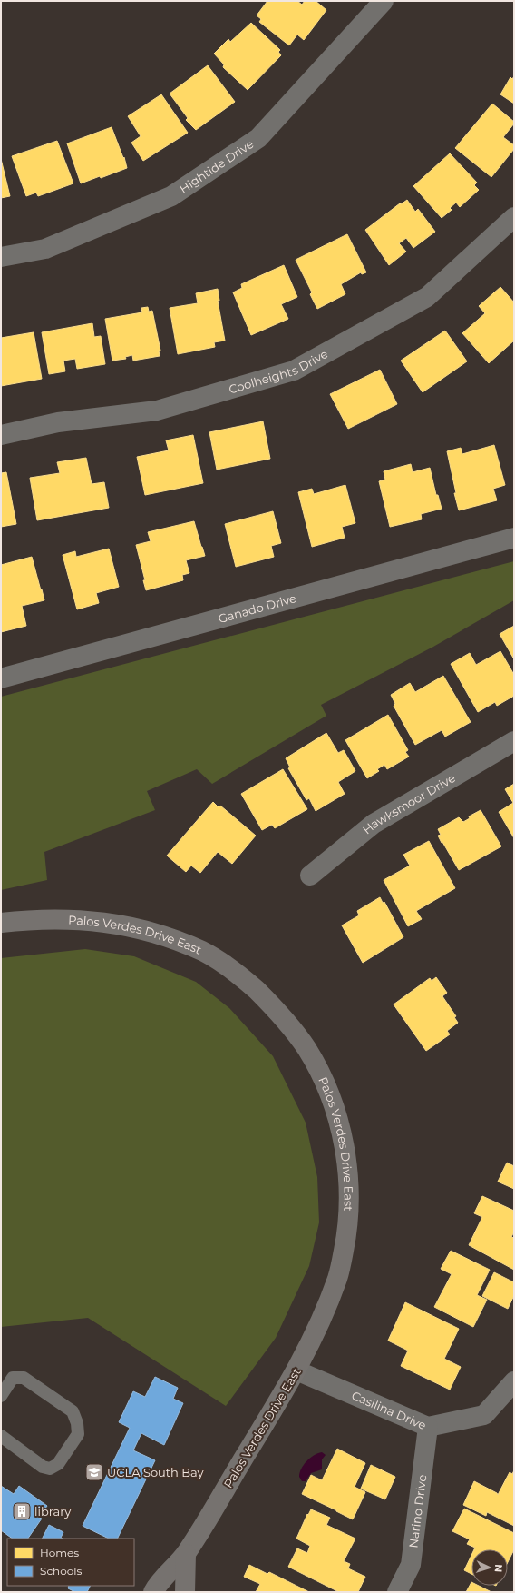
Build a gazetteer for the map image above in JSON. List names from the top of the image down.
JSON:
{
  "streets": {
    "street": [
      "Hightide Drive",
      "Coolheights Drive",
      "Ganado Drive",
      "Hawksmoor Drive",
      "Palos Verdes Drive East",
      "Casilina Drive",
      "Narino Drive"
    ]
  },
  "crossings": [
    ["Palos Verdes Drive East", "Casilina Drive"],
    ["Casilina Drive", "Narino Drive"]
  ],
  "places": {
    "school or university": ["UCLA South Bay"],
    "building": ["library"]
  },
  "legend": ["Homes", "Schools"],
  "north": "right"
}
